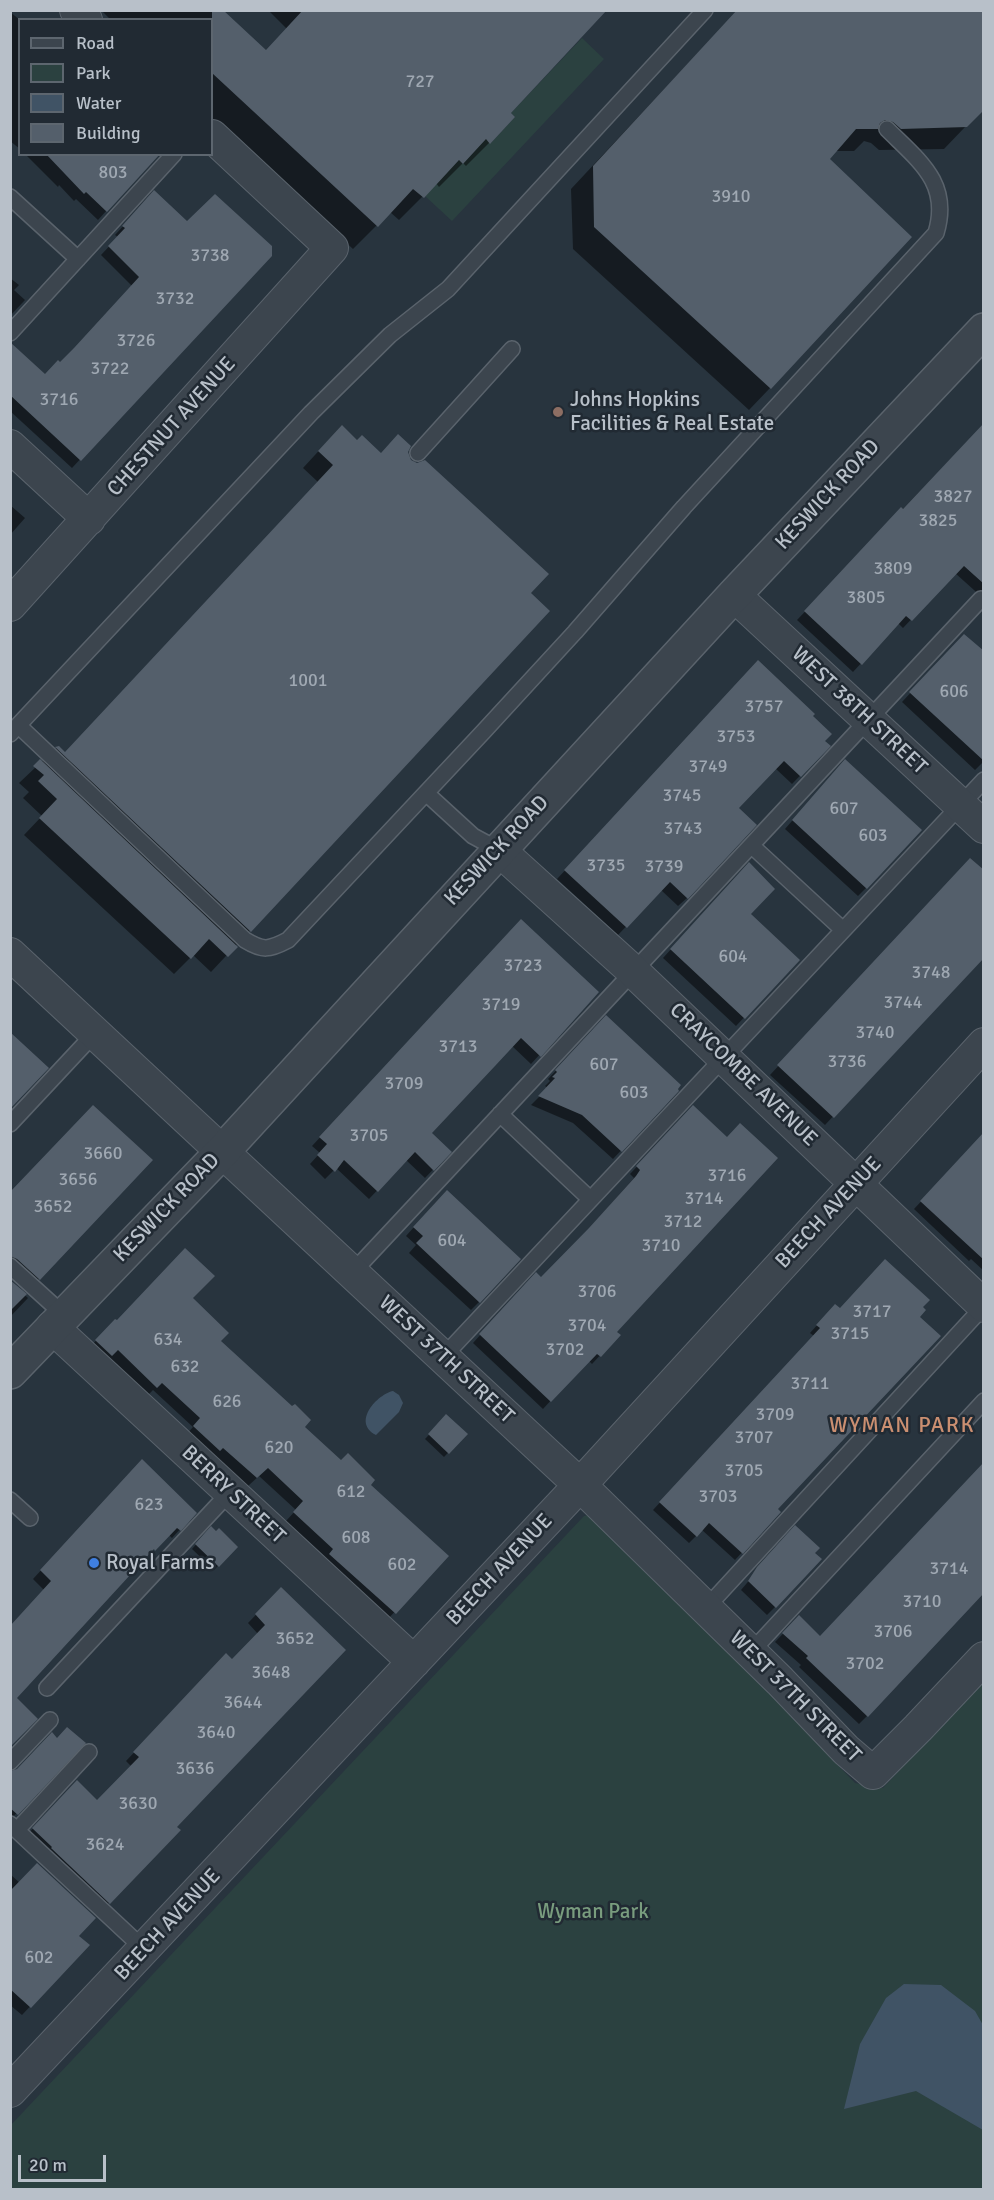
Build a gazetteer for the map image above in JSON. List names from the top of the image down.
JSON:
{
  "streets": {
    "street": [
      "CHESTNUT AVENUE",
      "KESWICK ROAD",
      "WEST 38TH STREET",
      "CRAYCOMBE AVENUE",
      "BEECH AVENUE",
      "WEST 37TH STREET",
      "BERRY STREET"
    ]
  },
  "crossings": [
    ["KESWICK ROAD", "WEST 38TH STREET"],
    ["KESWICK ROAD", "CRAYCOMBE AVENUE"],
    ["KESWICK ROAD", "WEST 37TH STREET"],
    ["KESWICK ROAD", "BERRY STREET"],
    ["CRAYCOMBE AVENUE", "BEECH AVENUE"],
    ["BEECH AVENUE", "WEST 37TH STREET"],
    ["BEECH AVENUE", "BERRY STREET"]
  ],
  "districts": ["WYMAN PARK"],
  "parks": ["Wyman Park"],
  "places": ["Johns Hopkins Facilities & Real Estate", "Royal Farms"],
  "house_numbers": [
    "727",
    "803",
    "3910",
    "3738",
    "3732",
    "3726",
    "3722",
    "3716",
    "3827",
    "3825",
    "3809",
    "3805",
    "1001",
    "606",
    "3757",
    "3753",
    "3749",
    "3745",
    "607",
    "3743",
    "603",
    "3735",
    "3739",
    "604",
    "3723",
    "3748",
    "3744",
    "3719",
    "3740",
    "3713",
    "3736",
    "607",
    "3709",
    "603",
    "3705",
    "3660",
    "3716",
    "3656",
    "3714",
    "3652",
    "3712",
    "604",
    "3710",
    "3706",
    "3717",
    "3704",
    "3715",
    "634",
    "3702",
    "632",
    "3711",
    "626",
    "3709",
    "3707",
    "620",
    "3705",
    "612",
    "3703",
    "623",
    "608",
    "602",
    "3714",
    "3710",
    "3706",
    "3652",
    "3702",
    "3648",
    "3644",
    "3640",
    "3636",
    "3630",
    "3624",
    "602"
  ],
  "legend": [
    "Road",
    "Park",
    "Water",
    "Building"
  ],
  "scale_bar": "20 m"
}
